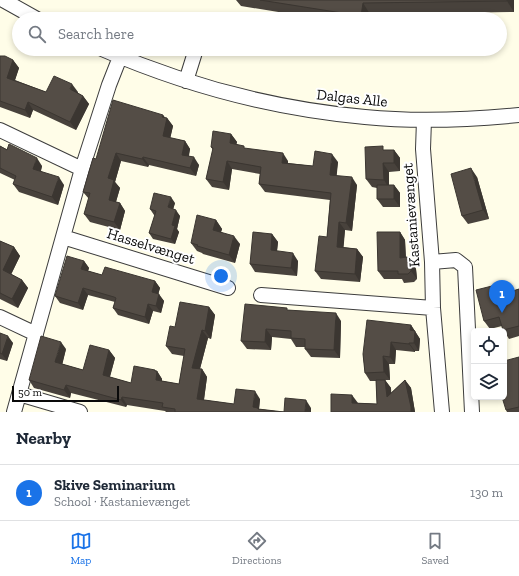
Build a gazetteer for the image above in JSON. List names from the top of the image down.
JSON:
{
  "streets": {
    "street": ["Dalgas Alle", "Kastanievænget", "Hasselvænget"]
  },
  "crossings": [
    ["Dalgas Alle", "Kastanievænget"]
  ],
  "scale_bar": "50 m",
  "page": {
    "search": "Search here",
    "pins": "1",
    "scale": "50 m",
    "heading": "Nearby",
    "list": [
      {
        "mark": "1",
        "name": "Skive Seminarium",
        "note": "School · Kastanievænget",
        "value": "130 m"
      }
    ],
    "nav": ["Map", "Directions", "Saved"]
  }
}
